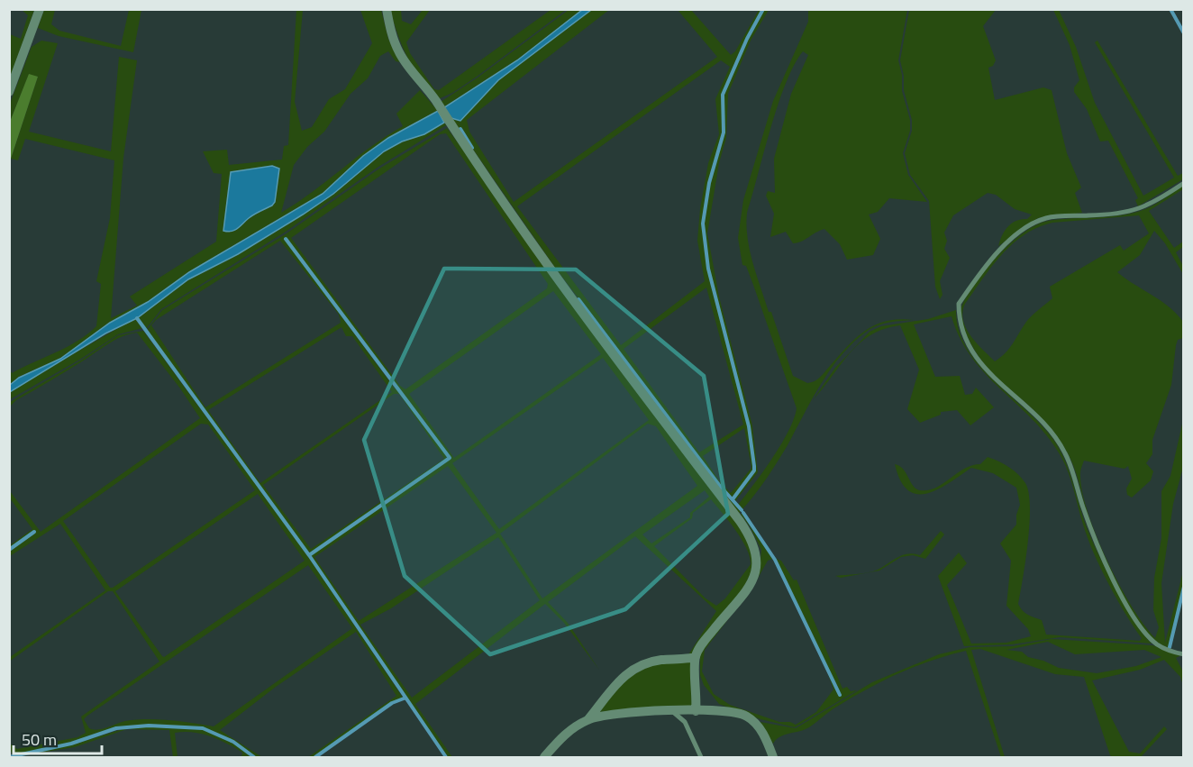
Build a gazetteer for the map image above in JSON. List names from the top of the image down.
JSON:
{
  "scale_bar": "50 m"
}
